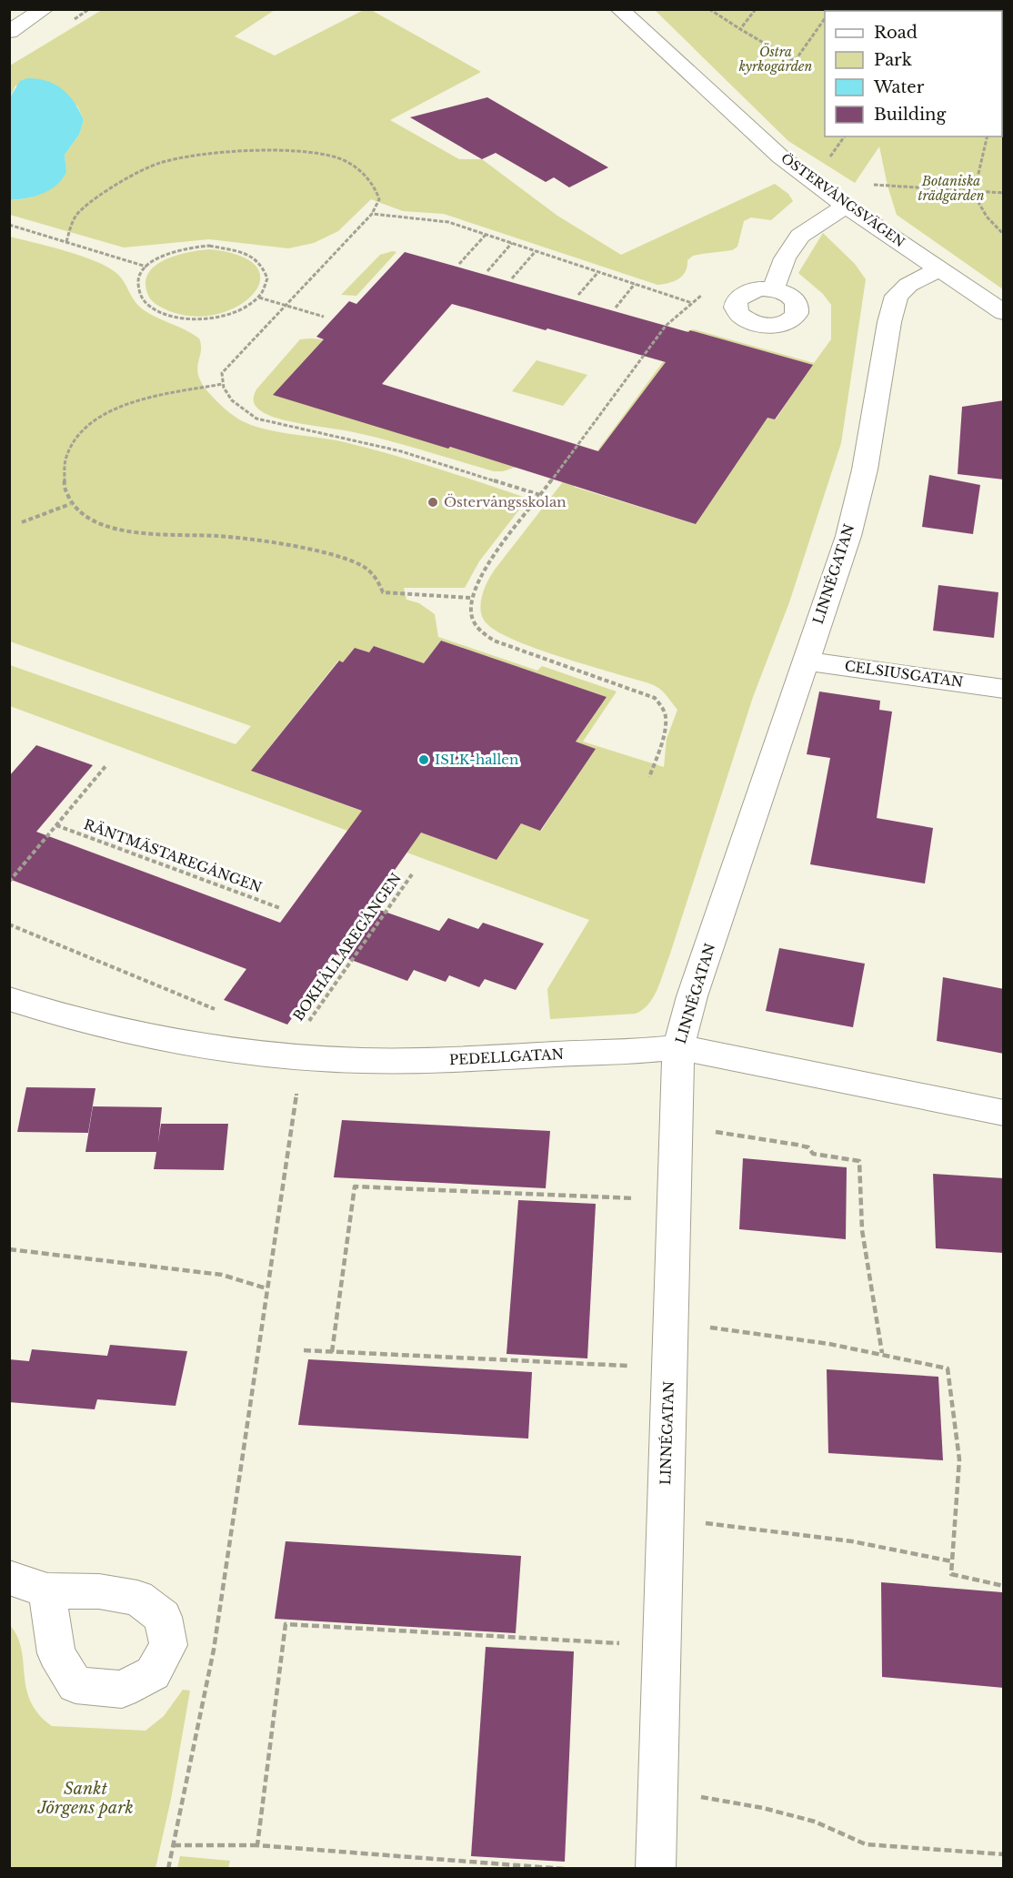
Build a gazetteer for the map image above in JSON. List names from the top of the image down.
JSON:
{
  "streets": {
    "street": [
      "ÖSTERVÅNGSVÄGEN",
      "LINNÉGATAN",
      "CELSIUSGATAN",
      "PEDELLGATAN"
    ],
    "path": ["RÄNTMÄSTAREGÅNGEN", "BOKHÅLLAREGÅNGEN"]
  },
  "crossings": [
    ["ÖSTERVÅNGSVÄGEN", "LINNÉGATAN"],
    ["LINNÉGATAN", "CELSIUSGATAN"],
    ["LINNÉGATAN", "PEDELLGATAN"]
  ],
  "parks": ["Östra kyrkogården", "Botaniska trädgården", "Sankt Jörgens park"],
  "places": ["Östervångsskolan", "ISLK-hallen"],
  "legend": [
    "Road",
    "Park",
    "Water",
    "Building"
  ]
}
